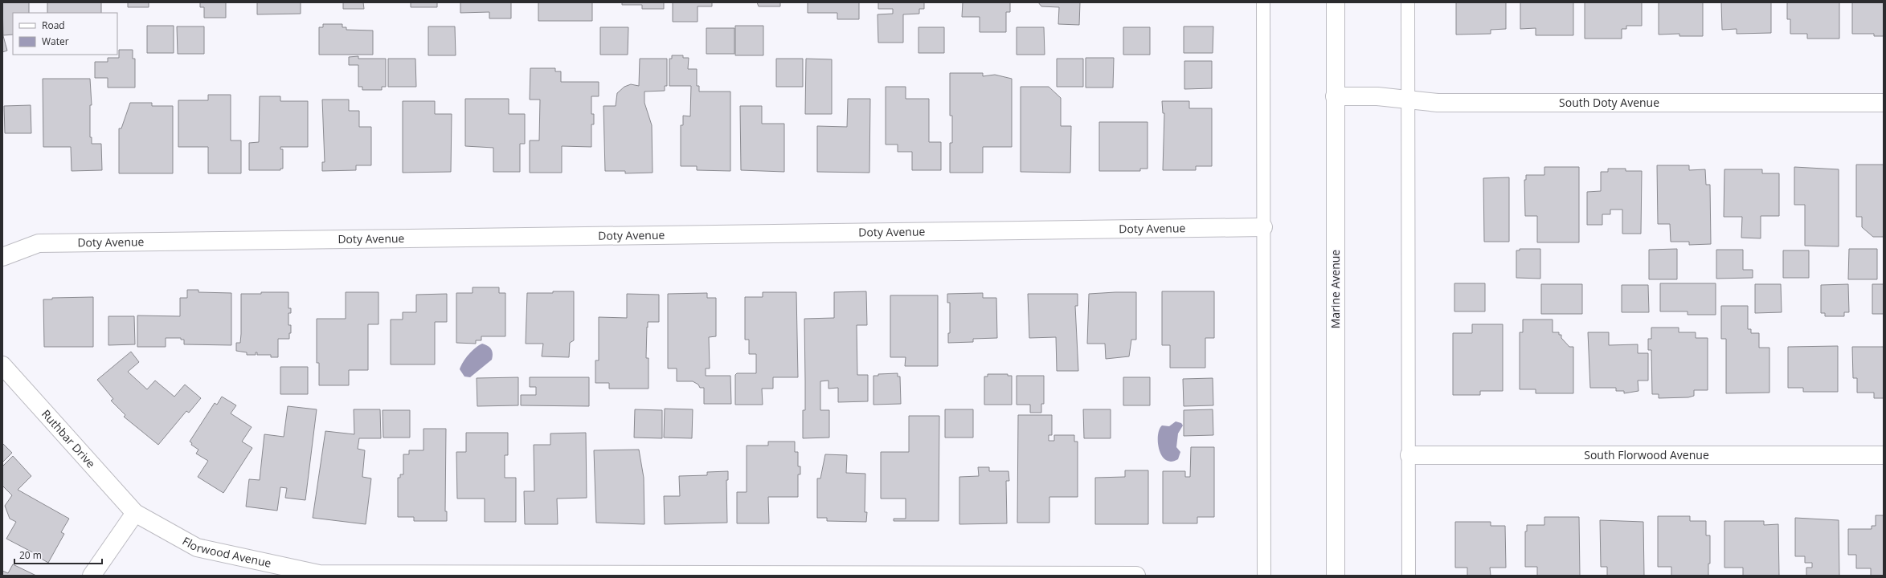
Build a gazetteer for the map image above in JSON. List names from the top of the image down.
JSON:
{
  "streets": {
    "street": [
      "South Doty Avenue",
      "Doty Avenue",
      "Marine Avenue",
      "Ruthbar Drive",
      "South Florwood Avenue",
      "Florwood Avenue"
    ]
  },
  "crossings": [
    ["South Doty Avenue", "Marine Avenue"],
    ["Ruthbar Drive", "Florwood Avenue"]
  ],
  "legend": ["Road", "Water"],
  "scale_bar": "20 m"
}
